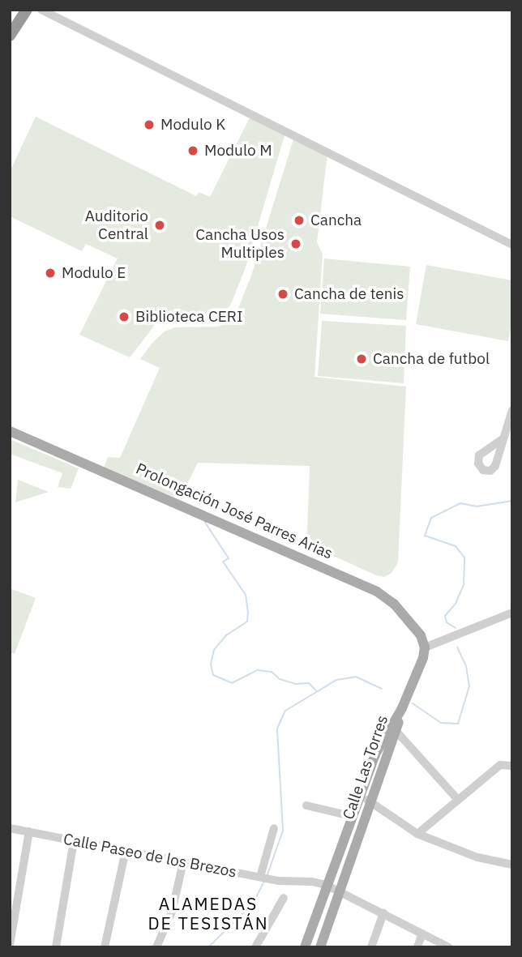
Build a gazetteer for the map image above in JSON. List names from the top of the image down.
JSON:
{
  "streets": {
    "main road": ["Prolongación José Parres Arias", "Calle Las Torres"],
    "street": ["Calle Paseo de los Brezos"]
  },
  "crossings": [
    ["Prolongación José Parres Arias", "Calle Las Torres"],
    ["Calle Las Torres", "Calle Paseo de los Brezos"]
  ],
  "districts": ["ALAMEDAS DE TESISTÁN"],
  "places": [
    "Modulo K",
    "Modulo M",
    "Cancha",
    "Auditorio Central",
    "Cancha Usos Multiples",
    "Modulo E",
    "Cancha de tenis",
    "Biblioteca CERI",
    "Cancha de futbol"
  ]
}
